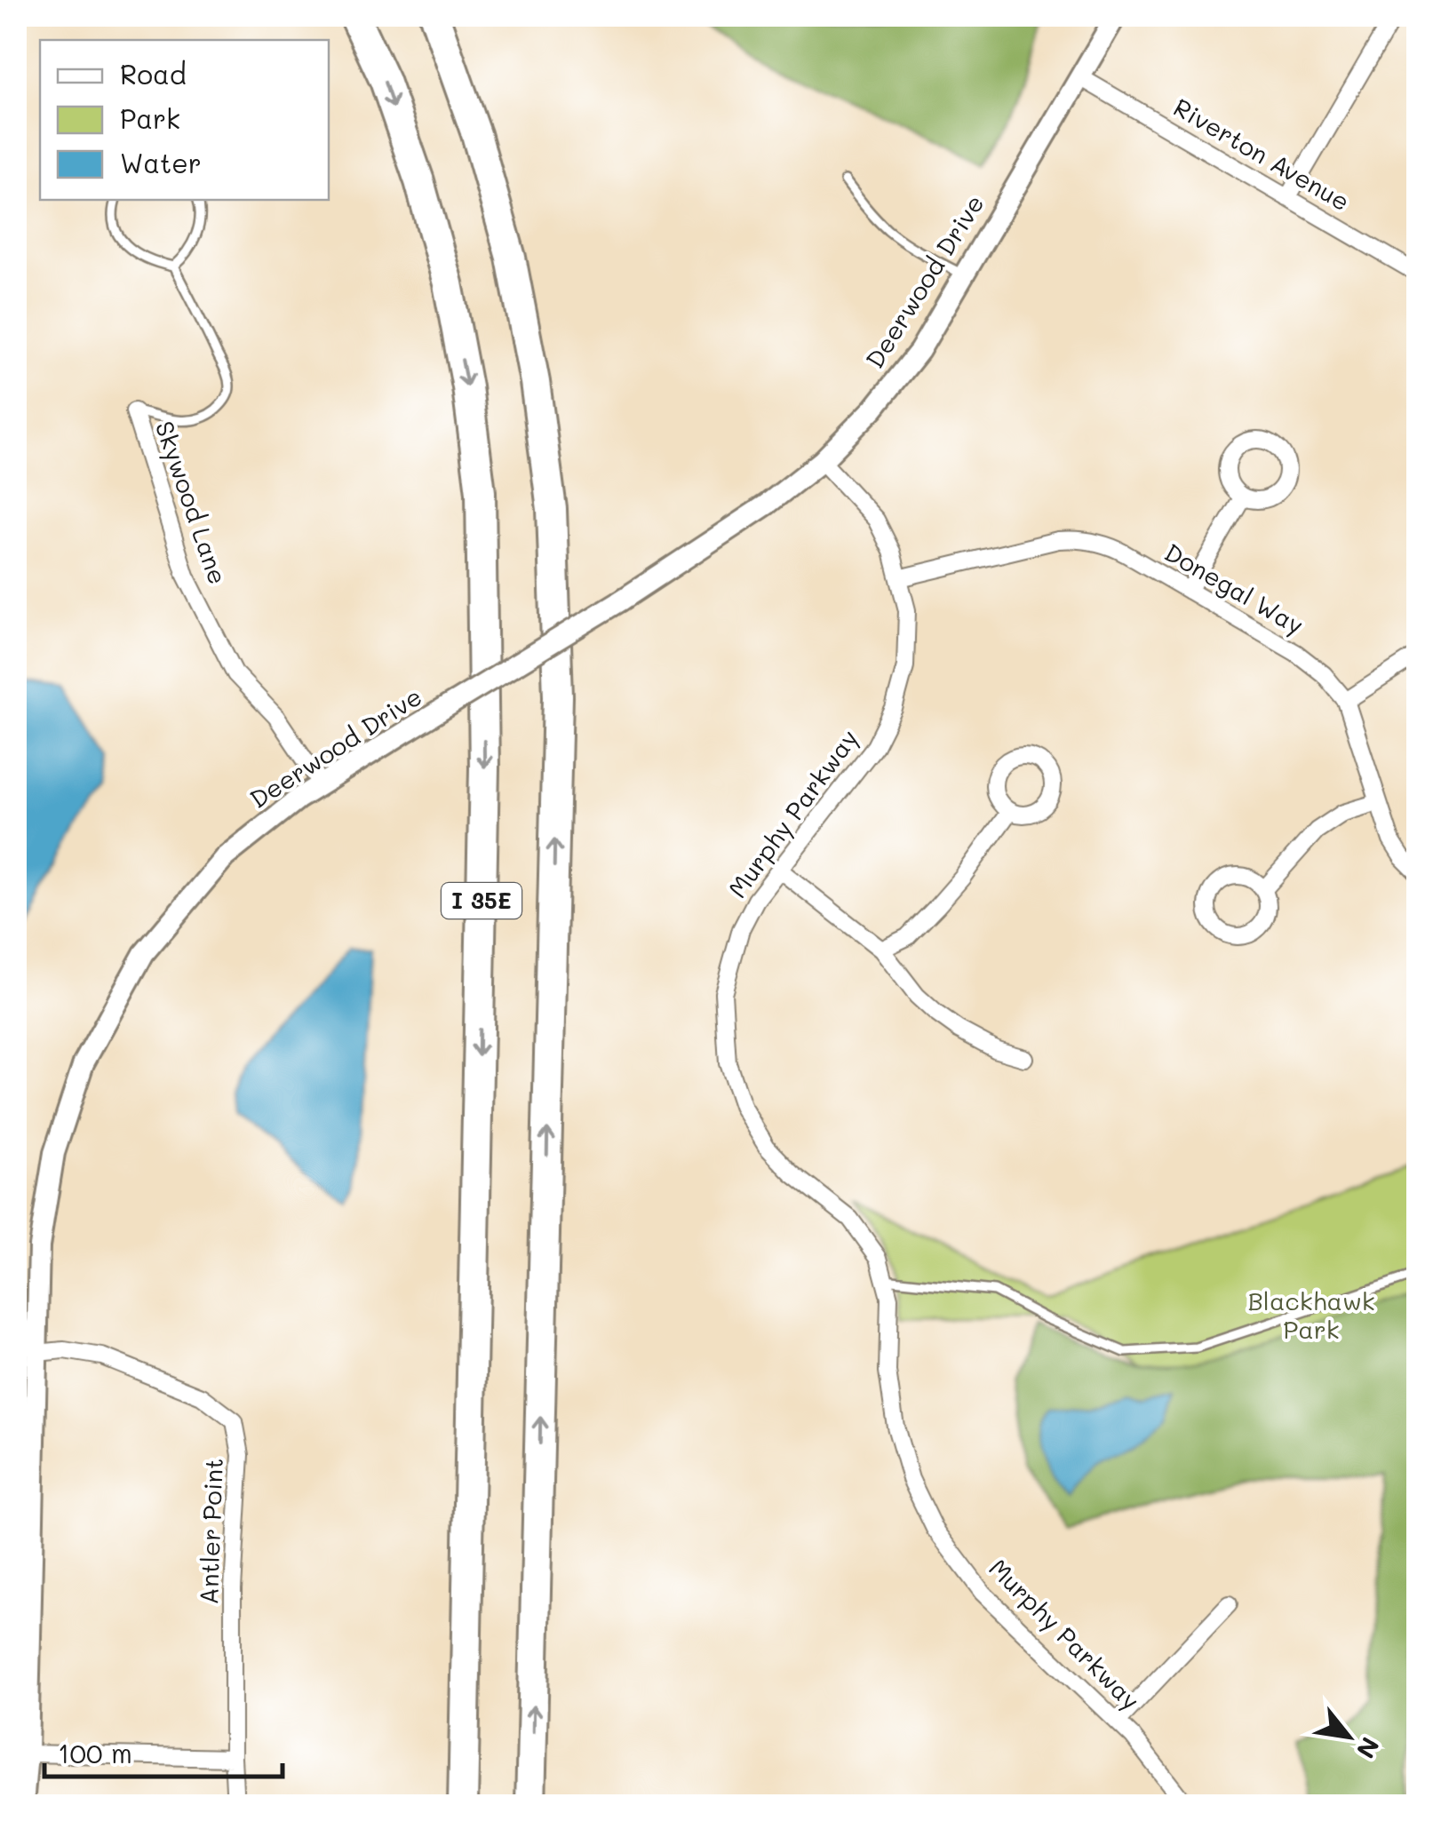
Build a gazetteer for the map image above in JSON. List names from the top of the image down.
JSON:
{
  "streets": {
    "highway": ["I 35E"],
    "street": [
      "Riverton Avenue",
      "Deerwood Drive",
      "Skywood Lane",
      "Donegal Way",
      "Murphy Parkway",
      "Antler Point"
    ]
  },
  "crossings": [
    ["Riverton Avenue", "Deerwood Drive"],
    ["Deerwood Drive", "Skywood Lane"],
    ["Deerwood Drive", "Murphy Parkway"],
    ["Deerwood Drive", "Antler Point"],
    ["Donegal Way", "Murphy Parkway"]
  ],
  "parks": ["Blackhawk Park"],
  "legend": ["Road", "Park", "Water"],
  "scale_bar": "100 m",
  "north": "bottom right"
}
